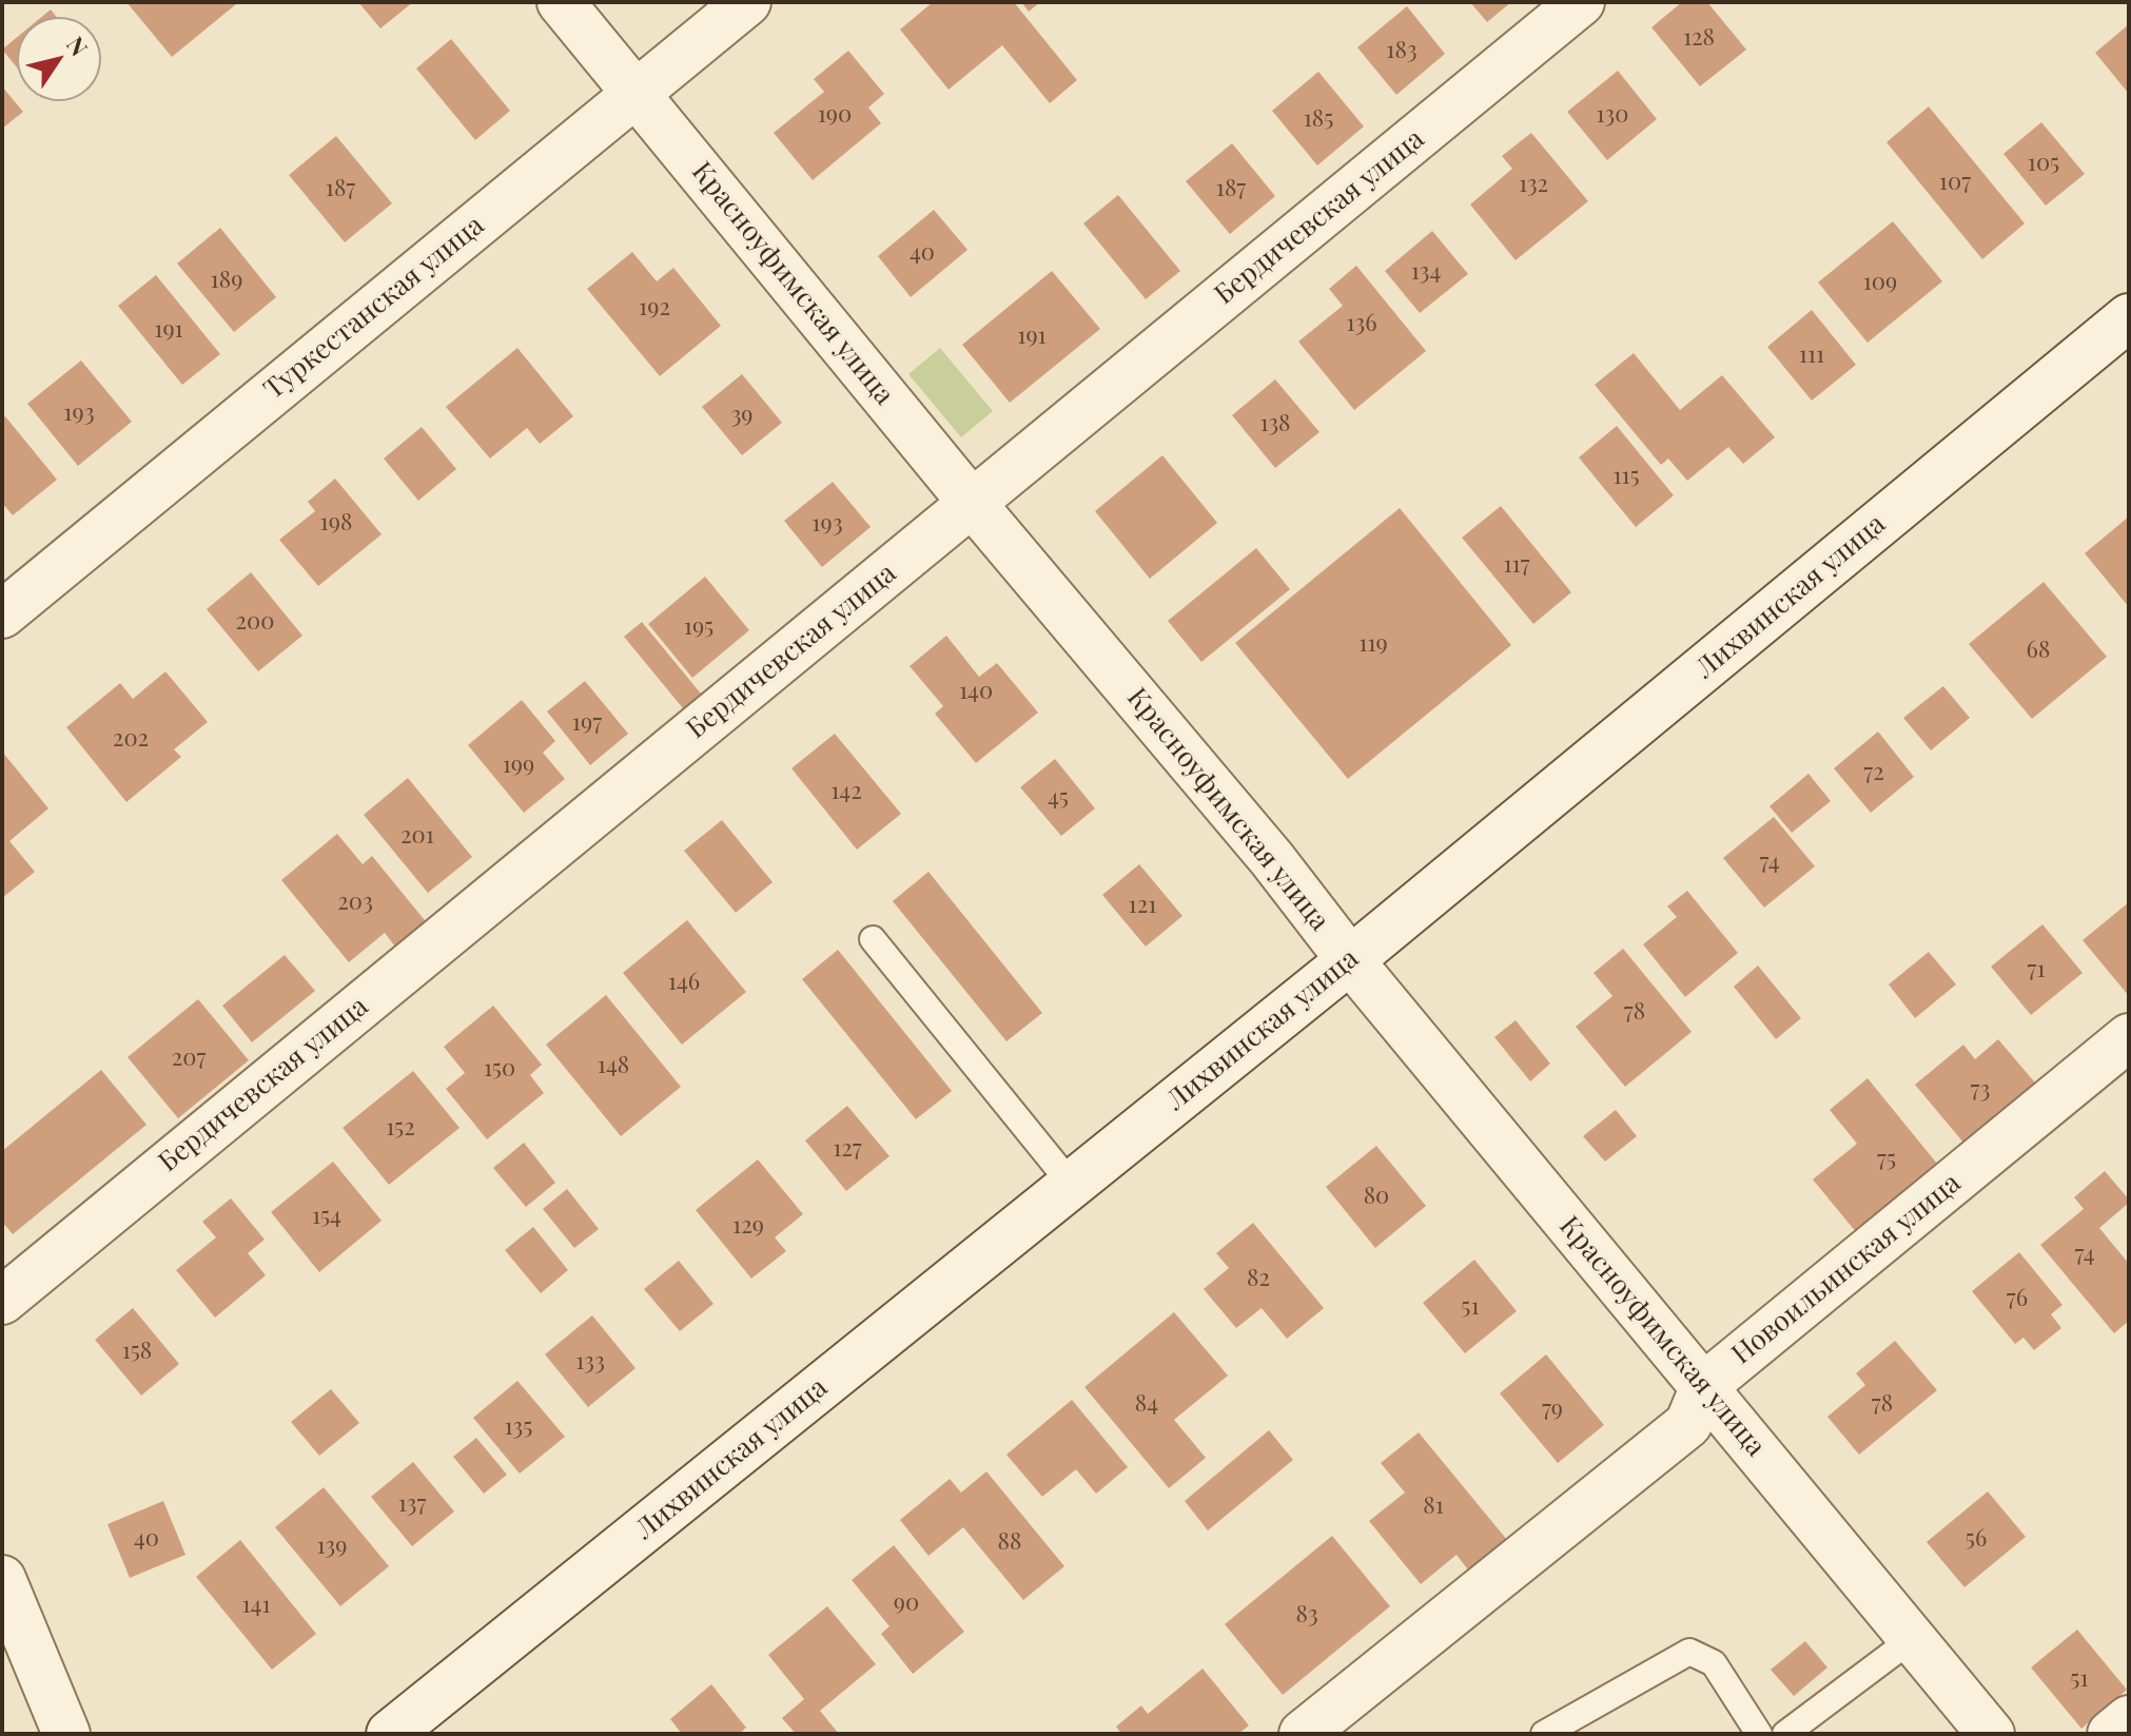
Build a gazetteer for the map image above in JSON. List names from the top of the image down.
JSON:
{
  "streets": {
    "street": [
      "Бердичевская улица",
      "Красноуфимская улица",
      "Туркестанская улица",
      "Лихвинская улица",
      "Новоильинская улица"
    ]
  },
  "crossings": [
    ["Бердичевская улица", "Красноуфимская улица"],
    ["Красноуфимская улица", "Туркестанская улица"],
    ["Красноуфимская улица", "Лихвинская улица"],
    ["Красноуфимская улица", "Новоильинская улица"]
  ],
  "house_numbers": [
    "128",
    "183",
    "190",
    "130",
    "185",
    "105",
    "107",
    "132",
    "187",
    "187",
    "40",
    "134",
    "189",
    "109",
    "192",
    "136",
    "191",
    "191",
    "111",
    "193",
    "39",
    "138",
    "115",
    "198",
    "193",
    "117",
    "200",
    "195",
    "119",
    "68",
    "140",
    "197",
    "202",
    "199",
    "72",
    "142",
    "45",
    "201",
    "74",
    "203",
    "121",
    "71",
    "146",
    "78",
    "207",
    "148",
    "150",
    "73",
    "152",
    "127",
    "75",
    "80",
    "154",
    "129",
    "74",
    "82",
    "76",
    "51",
    "158",
    "133",
    "84",
    "78",
    "79",
    "135",
    "137",
    "81",
    "40",
    "56",
    "88",
    "139",
    "90",
    "141",
    "83",
    "51"
  ],
  "north": "top right"
}
